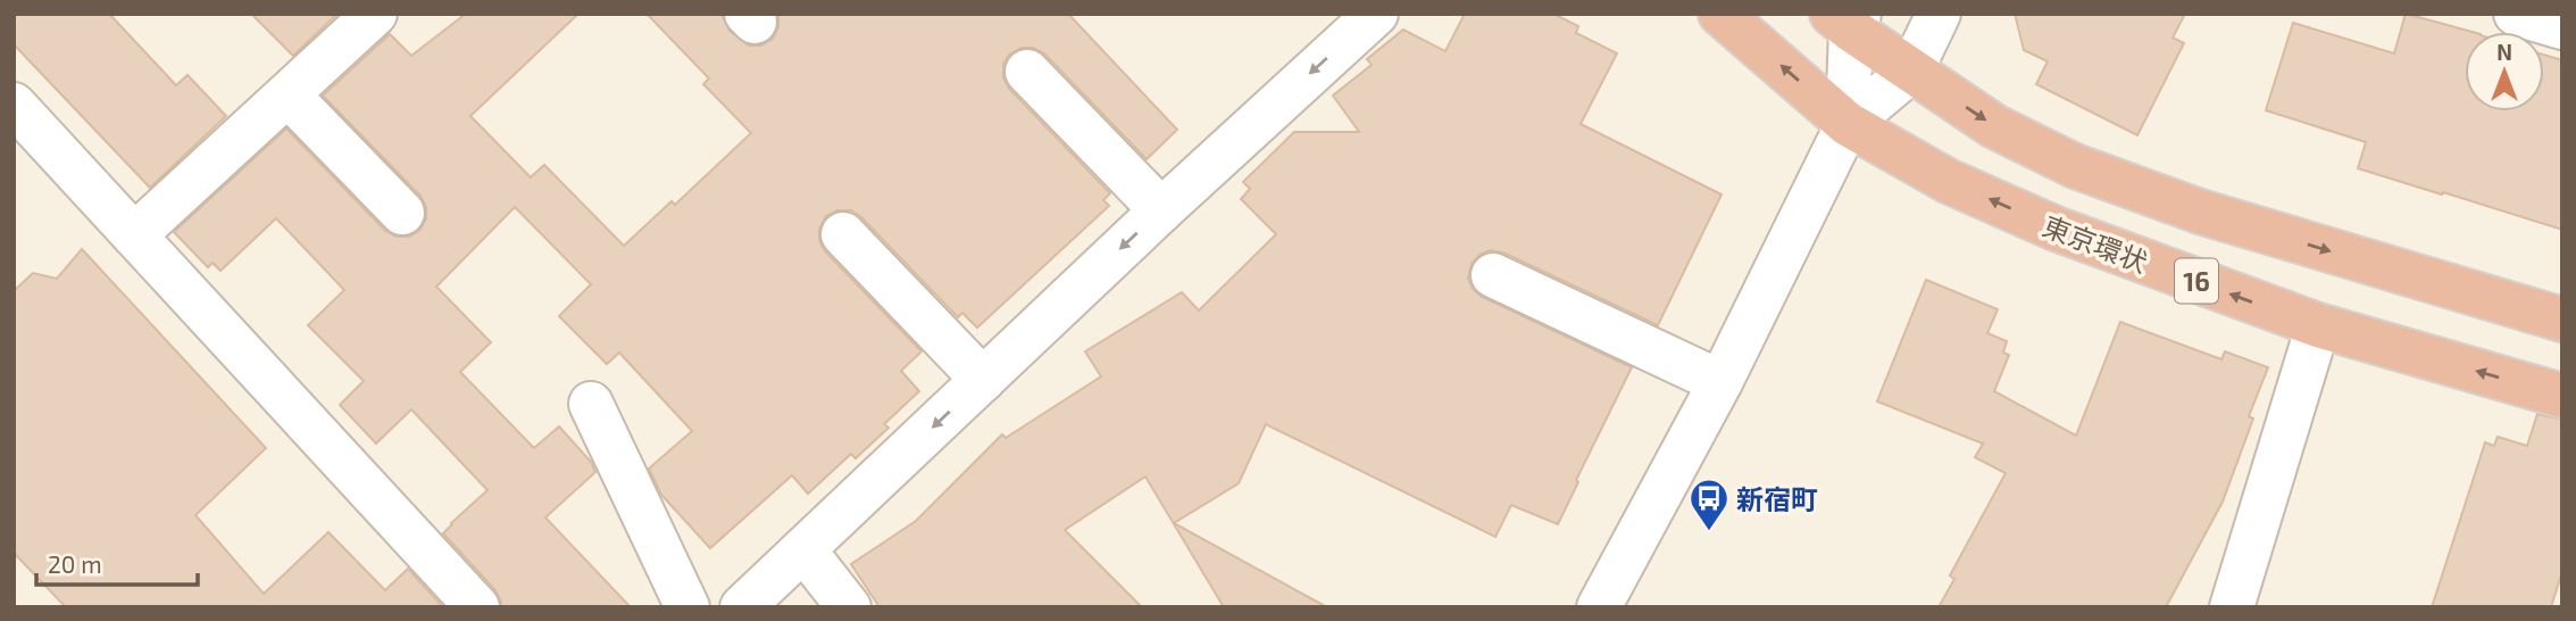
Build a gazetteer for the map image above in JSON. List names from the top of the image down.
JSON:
{
  "streets": {
    "highway": ["東京環状", "16"]
  },
  "places": {
    "bus stop": ["新宿町"]
  },
  "scale_bar": "20 m",
  "north": "top"
}
